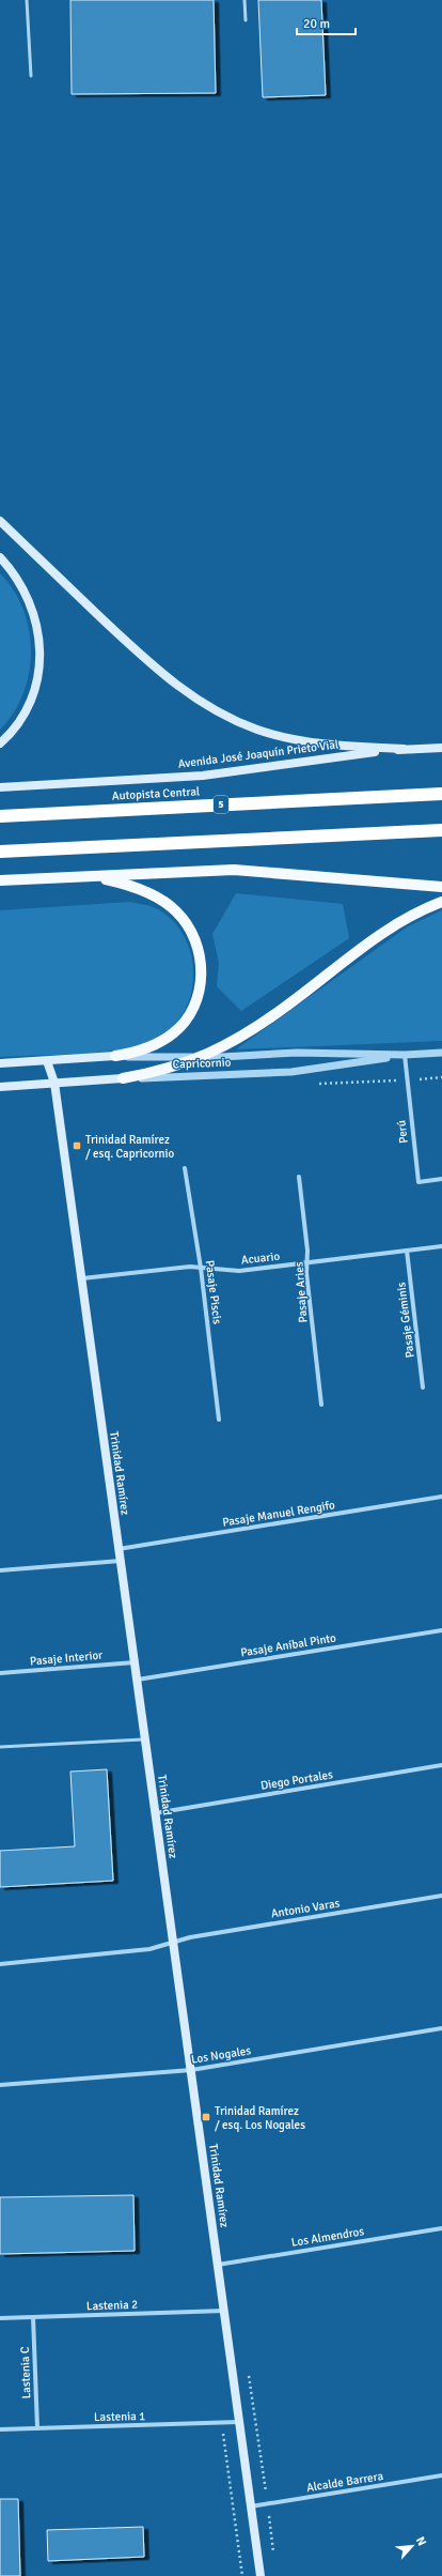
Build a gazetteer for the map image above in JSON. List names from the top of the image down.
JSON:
{
  "streets": {
    "highway": ["Autopista Central", "5"],
    "main road": ["Avenida José Joaquín Prieto Vial", "Capricornio", "Trinidad Ramírez"],
    "street": [
      "Perú",
      "Acuario",
      "Pasaje Piscis",
      "Pasaje Aries",
      "Pasaje Géminis",
      "Pasaje Manuel Rengifo",
      "Pasaje Aníbal Pinto",
      "Pasaje Interior",
      "Diego Portales",
      "Antonio Varas",
      "Los Nogales",
      "Los Almendros",
      "Lastenia 2",
      "Lastenia C",
      "Lastenia 1",
      "Alcalde Barrera"
    ]
  },
  "crossings": [
    ["Capricornio", "Perú"],
    ["Capricornio", "Trinidad Ramírez"],
    ["Acuario", "Pasaje Piscis"],
    ["Acuario", "Pasaje Aries"],
    ["Acuario", "Pasaje Géminis"],
    ["Acuario", "Trinidad Ramírez"],
    ["Trinidad Ramírez", "Pasaje Manuel Rengifo"],
    ["Trinidad Ramírez", "Pasaje Aníbal Pinto"],
    ["Trinidad Ramírez", "Pasaje Interior"],
    ["Trinidad Ramírez", "Diego Portales"],
    ["Trinidad Ramírez", "Antonio Varas"],
    ["Trinidad Ramírez", "Los Nogales"],
    ["Trinidad Ramírez", "Los Almendros"],
    ["Trinidad Ramírez", "Lastenia 2"],
    ["Trinidad Ramírez", "Lastenia 1"],
    ["Trinidad Ramírez", "Alcalde Barrera"],
    ["Lastenia 2", "Lastenia C"],
    ["Lastenia C", "Lastenia 1"]
  ],
  "places": {
    "transit": ["Trinidad Ramírez / esq. Capricornio", "Trinidad Ramírez / esq. Los Nogales"]
  },
  "scale_bar": "20 m",
  "north": "top right"
}
